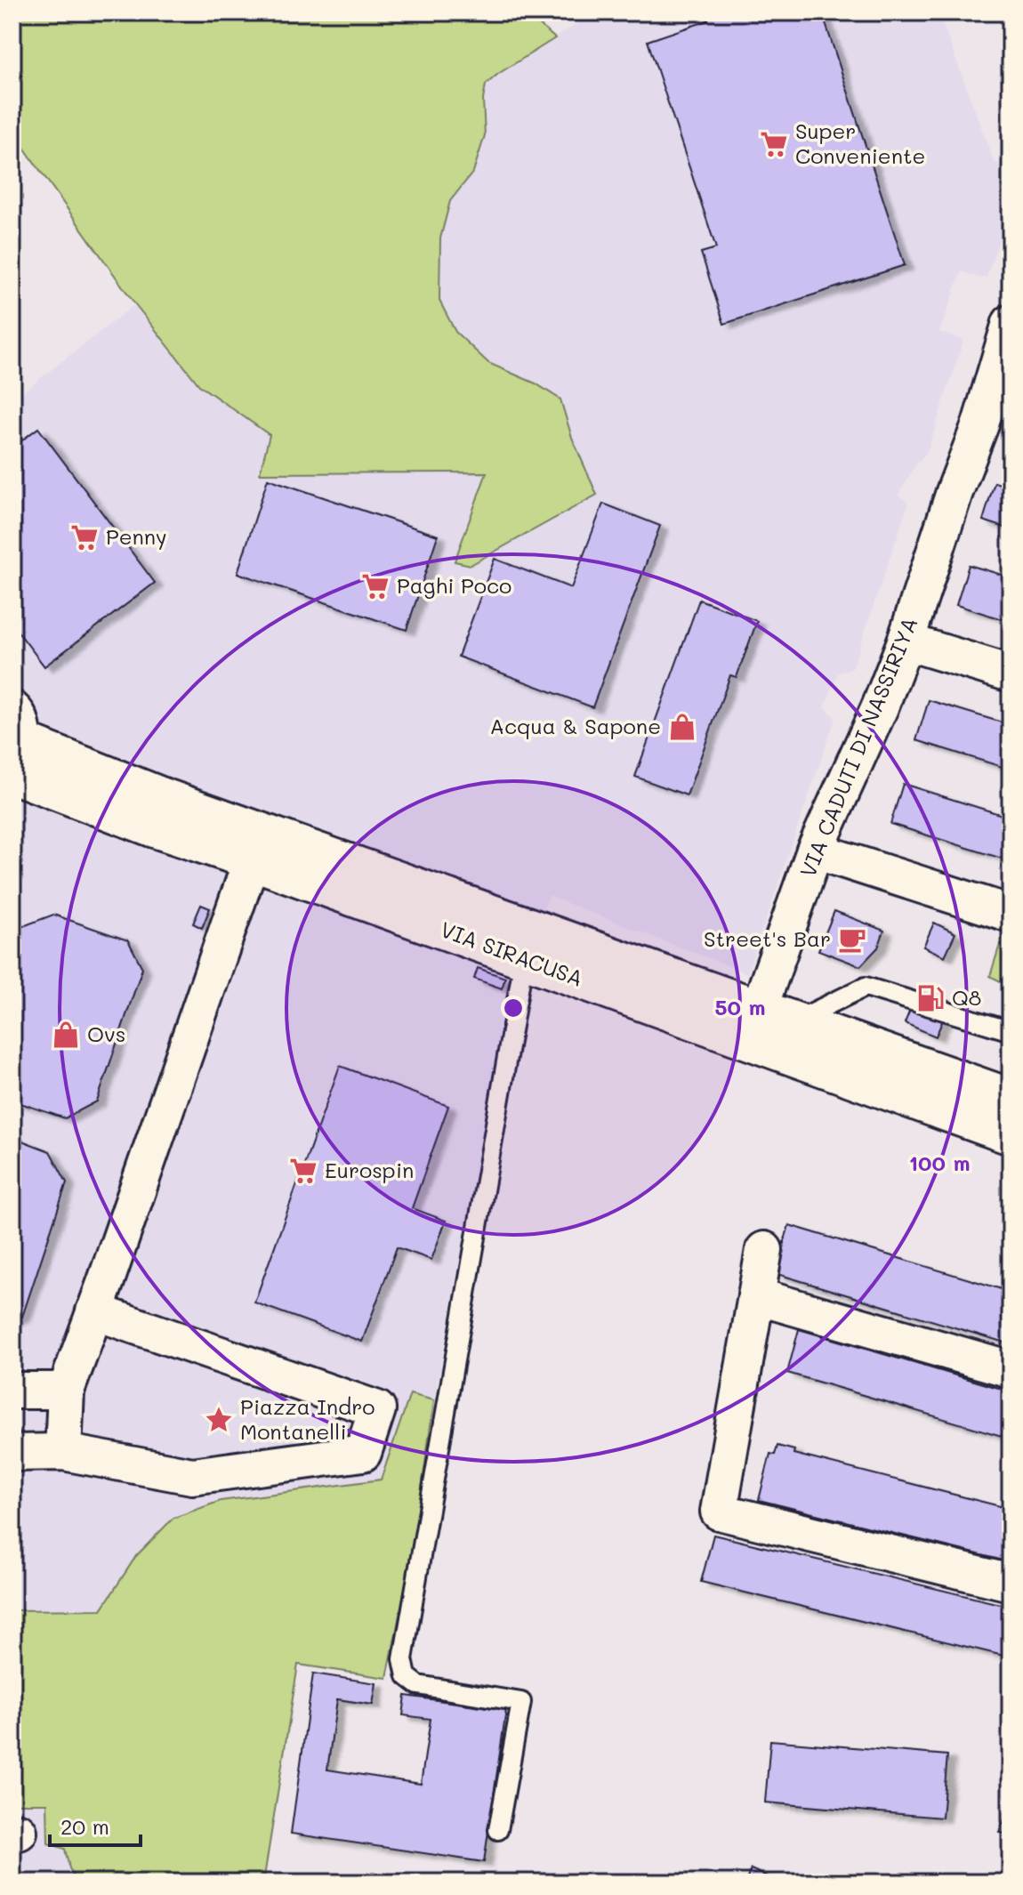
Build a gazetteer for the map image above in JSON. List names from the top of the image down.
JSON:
{
  "streets": {
    "main road": ["VIA SIRACUSA"],
    "street": ["VIA CADUTI DI NASSIRIYA"]
  },
  "crossings": [
    ["VIA CADUTI DI NASSIRIYA", "VIA SIRACUSA"]
  ],
  "places": {
    "supermarket": [
      "Super Conveniente",
      "Penny",
      "Paghi Poco",
      "Eurospin"
    ],
    "shop": ["Acqua & Sapone", "Ovs"],
    "cafe": ["Street's Bar"],
    "fuel station": ["Q8"],
    "place": ["Piazza Indro Montanelli"]
  },
  "scale_bar": "20 m",
  "rings": ["50 m", "100 m"]
}
